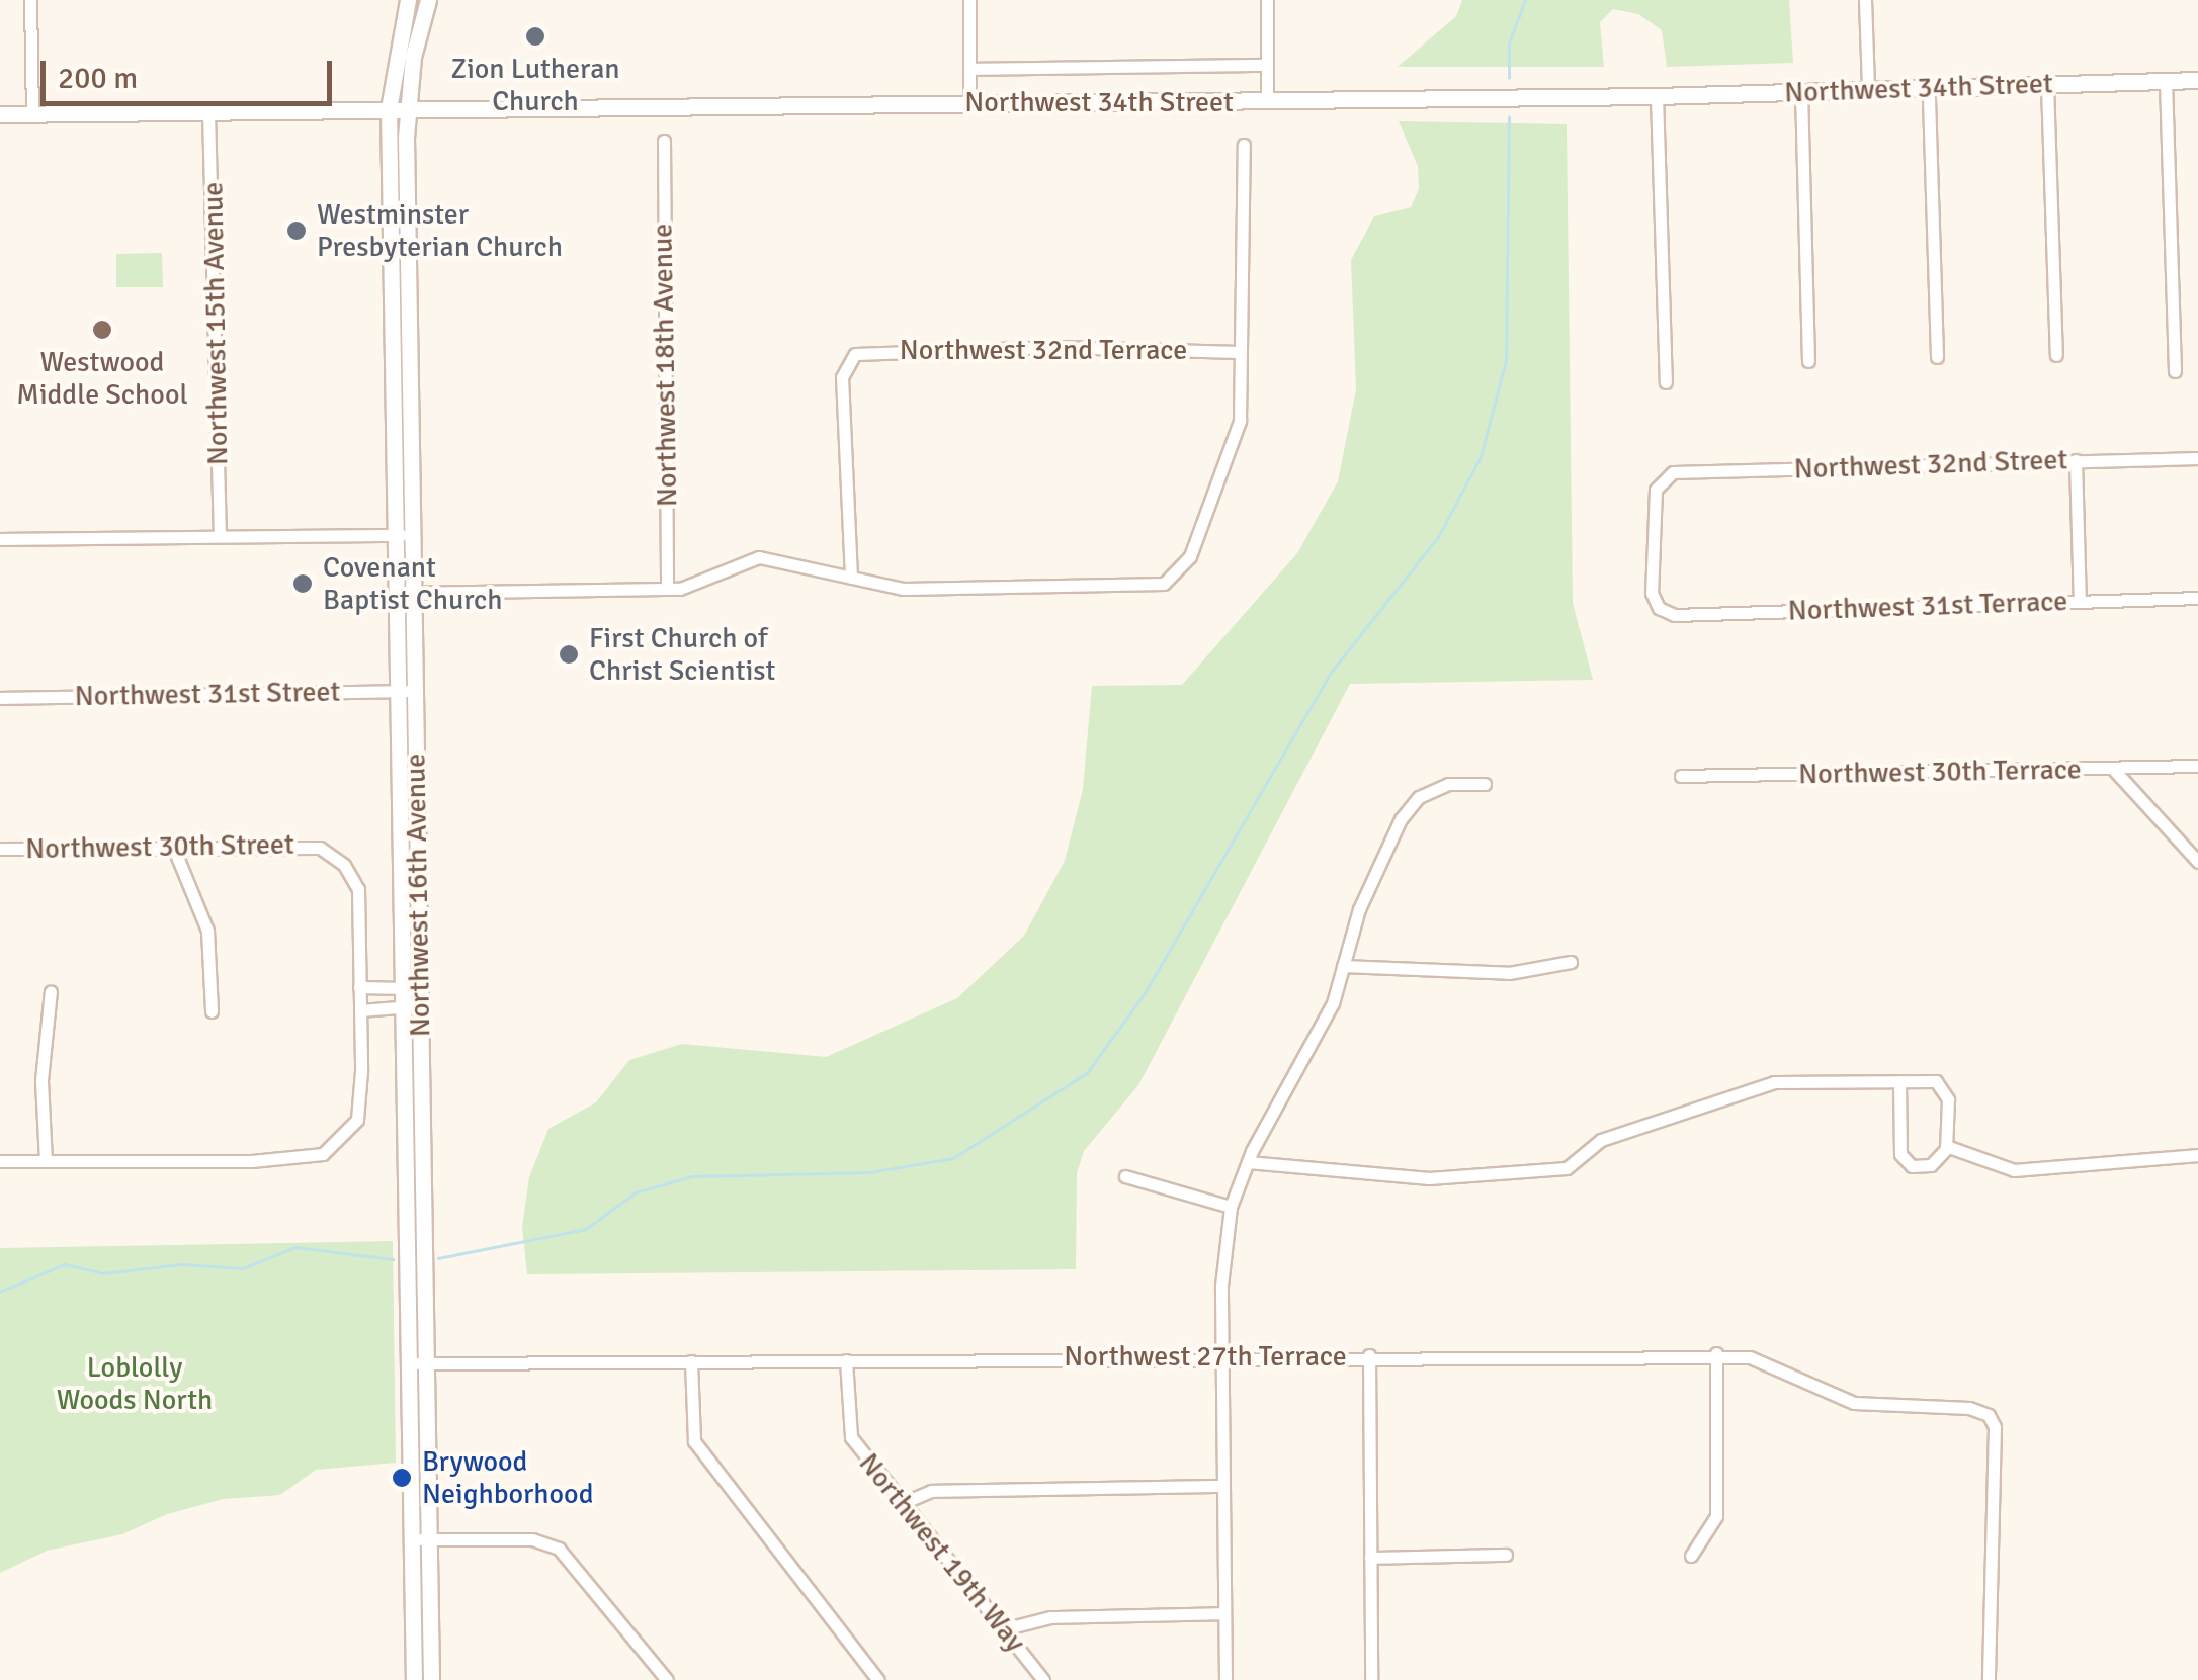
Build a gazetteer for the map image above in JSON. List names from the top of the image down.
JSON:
{
  "streets": {
    "main road": ["Northwest 34th Street", "Northwest 16th Avenue"],
    "street": [
      "Northwest 15th Avenue",
      "Northwest 32nd Terrace",
      "Northwest 18th Avenue",
      "Northwest 32nd Street",
      "Northwest 31st Terrace",
      "Northwest 31st Street",
      "Northwest 30th Terrace",
      "Northwest 30th Street",
      "Northwest 27th Terrace",
      "Northwest 19th Way"
    ]
  },
  "crossings": [
    ["Northwest 34th Street", "Northwest 15th Avenue"],
    ["Northwest 34th Street", "Northwest 16th Avenue"],
    ["Northwest 32nd Street", "Northwest 31st Terrace"],
    ["Northwest 31st Street", "Northwest 16th Avenue"],
    ["Northwest 16th Avenue", "Northwest 27th Terrace"],
    ["Northwest 27th Terrace", "Northwest 19th Way"]
  ],
  "parks": ["Loblolly Woods North"],
  "places": [
    "Zion Lutheran Church",
    "Westminster Presbyterian Church",
    "Westwood Middle School",
    "Covenant Baptist Church",
    "First Church of Christ Scientist",
    "Brywood Neighborhood"
  ],
  "scale_bar": "200 m"
}
